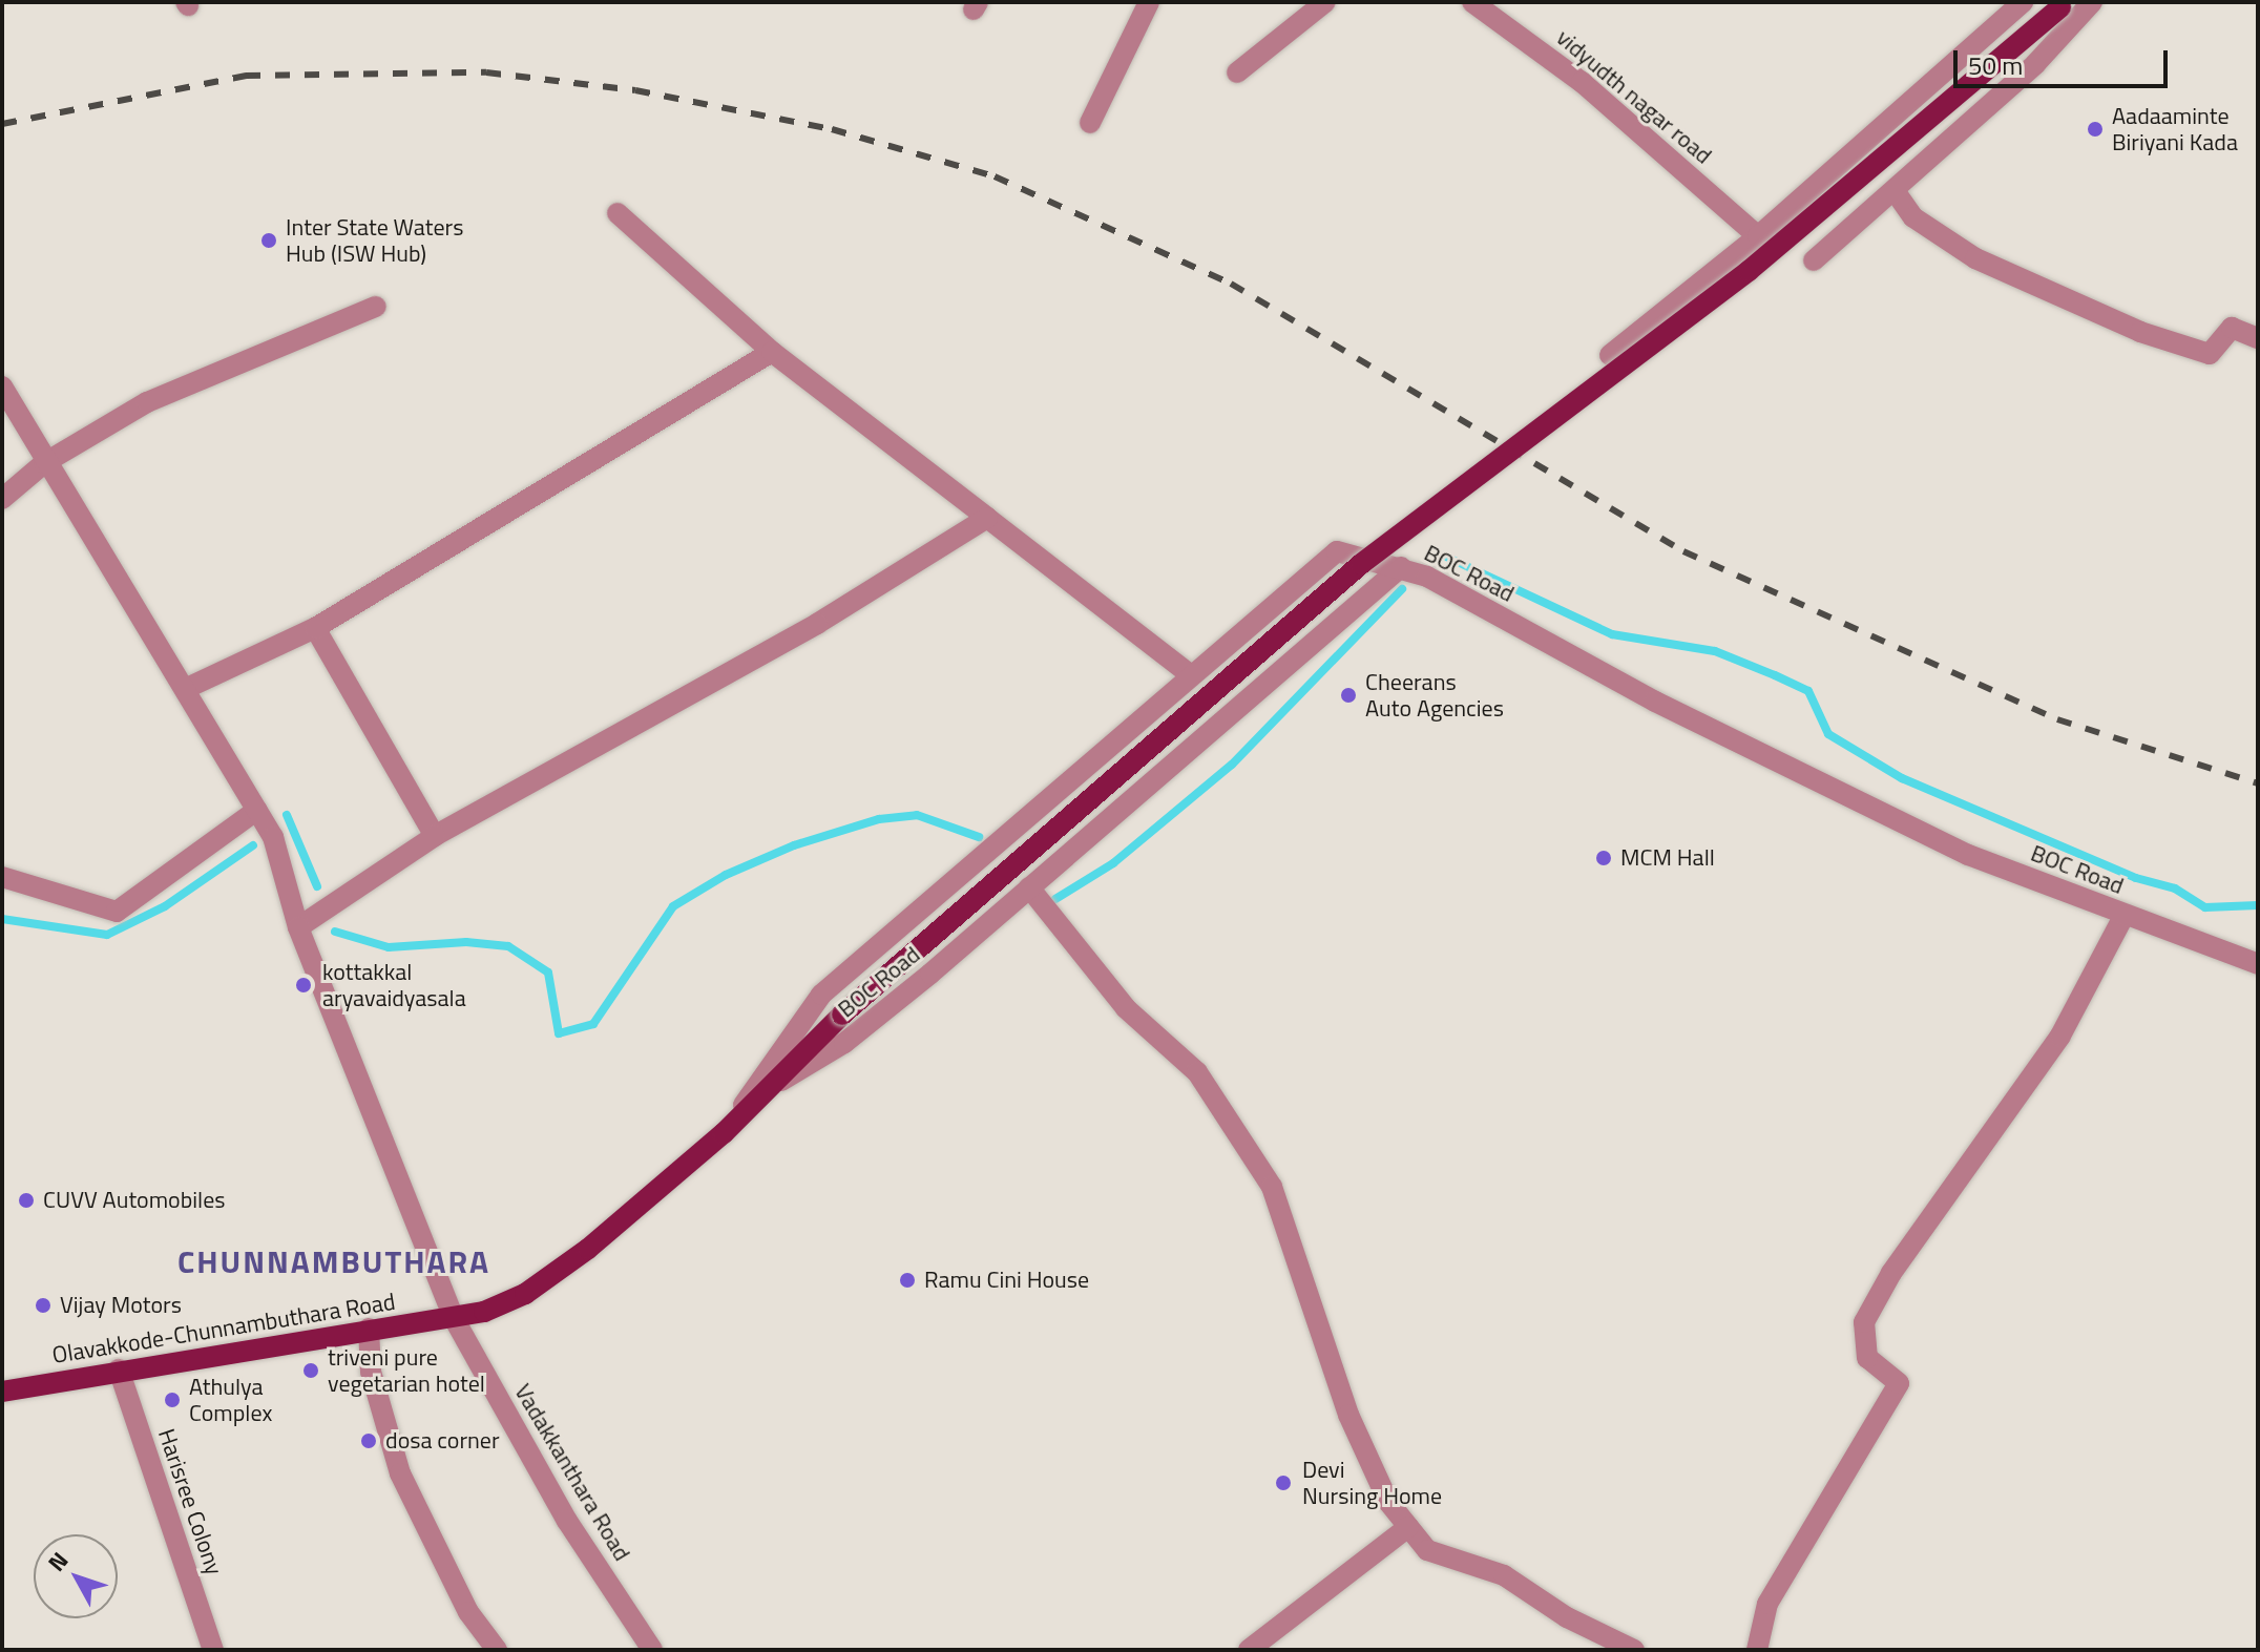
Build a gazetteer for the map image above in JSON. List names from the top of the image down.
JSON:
{
  "streets": {
    "main road": ["Olavakkode-Chunnambuthara Road"],
    "street": [
      "vidyudth nagar road",
      "BOC Road",
      "Vadakkanthara Road",
      "Harisree Colony"
    ]
  },
  "crossings": [
    ["BOC Road", "Olavakkode-Chunnambuthara Road"],
    ["Olavakkode-Chunnambuthara Road", "Vadakkanthara Road"],
    ["Olavakkode-Chunnambuthara Road", "Harisree Colony"]
  ],
  "districts": ["CHUNNAMBUTHARA"],
  "places": [
    "Aadaaminte Biriyani Kada",
    "Inter State Waters Hub (ISW Hub)",
    "Cheerans Auto Agencies",
    "MCM Hall",
    "kottakkal aryavaidyasala",
    "CUVV Automobiles",
    "Ramu Cini House",
    "Vijay Motors",
    "triveni pure vegetarian hotel",
    "Athulya Complex",
    "dosa corner",
    "Devi Nursing Home"
  ],
  "scale_bar": "50 m",
  "north": "top left"
}
